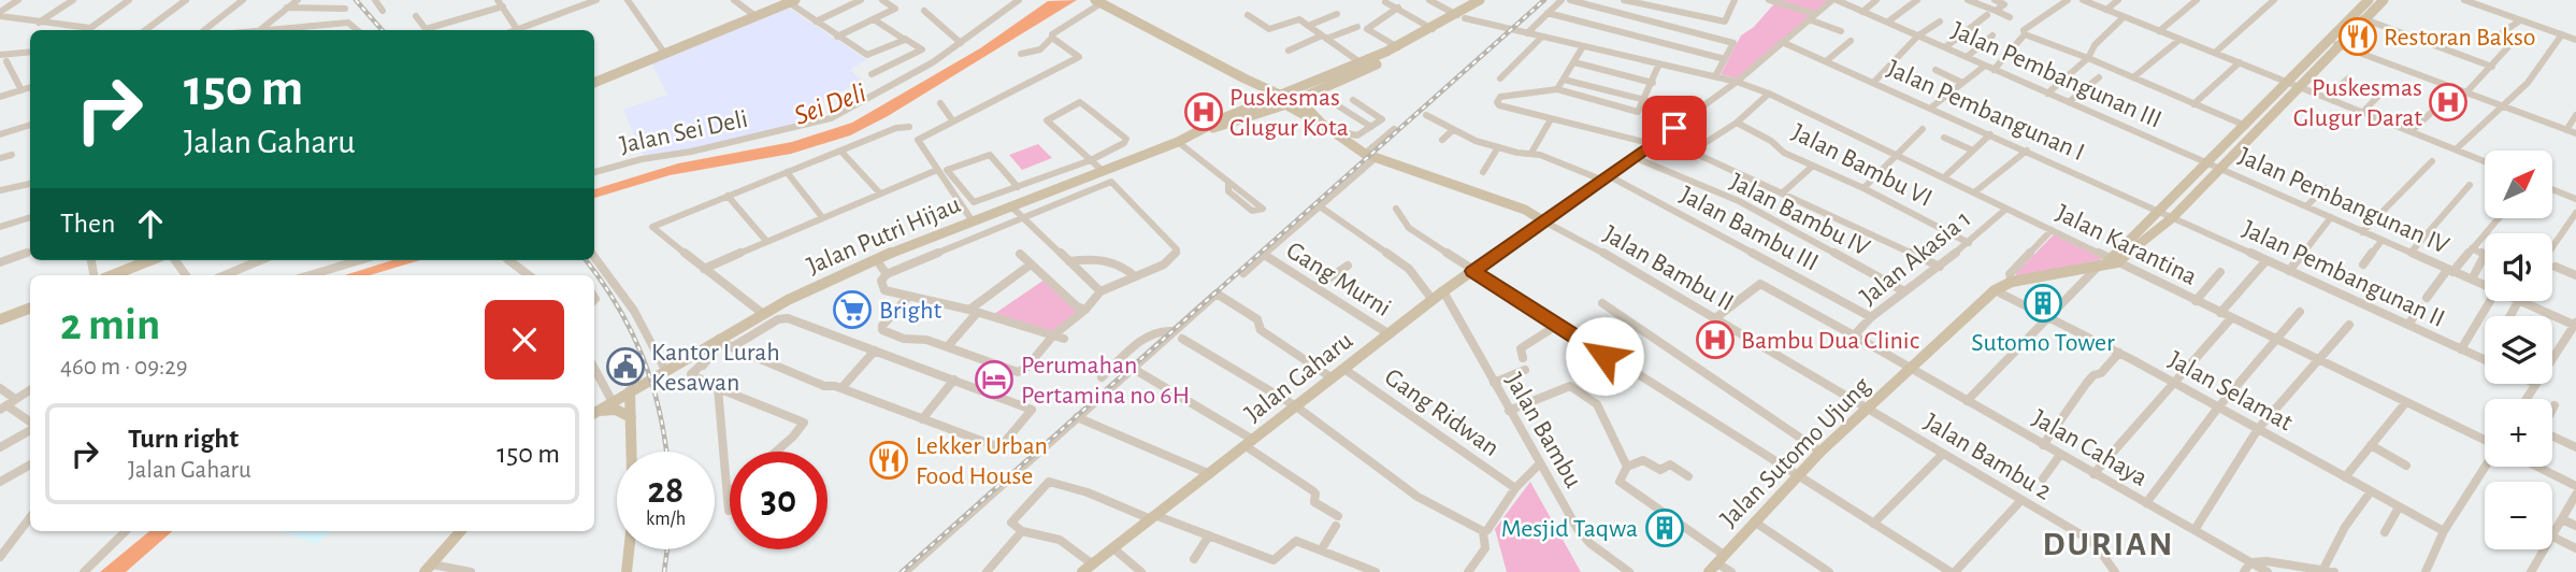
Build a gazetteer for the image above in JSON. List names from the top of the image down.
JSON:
{
  "streets": {
    "main road": [
      "Jalan Putri Hijau",
      "Jalan Bambu II",
      "Jalan Gaharu",
      "Jalan Sutomo Ujung"
    ],
    "street": [
      "Jalan Pembangunan III",
      "Jalan Pembangunan I",
      "Jalan Sei Deli",
      "Jalan Bambu VI",
      "Jalan Pembangunan IV",
      "Jalan Bambu IV",
      "Jalan Bambu III",
      "Jalan Karantina",
      "Jalan Akasia 1",
      "Jalan Pembangunan II",
      "Gang Murni",
      "Jalan Selamat",
      "Gang Ridwan",
      "Jalan Bambu",
      "Jalan Cahaya",
      "Jalan Bambu 2"
    ]
  },
  "crossings": [
    ["Jalan Pembangunan III", "Jalan Pembangunan IV"],
    ["Jalan Pembangunan I", "Jalan Pembangunan II"],
    ["Jalan Bambu VI", "Jalan Akasia 1"],
    ["Jalan Bambu IV", "Jalan Akasia 1"],
    ["Jalan Bambu III", "Jalan Akasia 1"],
    ["Jalan Putri Hijau", "Jalan Bambu II"],
    ["Jalan Karantina", "Jalan Akasia 1"],
    ["Jalan Karantina", "Jalan Sutomo Ujung"],
    ["Jalan Akasia 1", "Jalan Cahaya"],
    ["Jalan Bambu II", "Jalan Gaharu"],
    ["Jalan Bambu II", "Jalan Cahaya"],
    ["Jalan Bambu II", "Jalan Sutomo Ujung"],
    ["Jalan Bambu II", "Jalan Bambu 2"],
    ["Gang Murni", "Jalan Gaharu"],
    ["Jalan Gaharu", "Gang Ridwan"],
    ["Jalan Gaharu", "Jalan Bambu"],
    ["Jalan Selamat", "Jalan Sutomo Ujung"],
    ["Jalan Cahaya", "Jalan Sutomo Ujung"],
    ["Jalan Sutomo Ujung", "Jalan Bambu 2"]
  ],
  "districts": ["DURIAN"],
  "water": ["Sei Deli"],
  "places": {
    "restaurant": ["Restoran Bakso", "Lekker Urban Food House"],
    "hospital": ["Puskesmas Glugur Darat", "Puskesmas Glugur Kota", "Bambu Dua Clinic"],
    "building": ["Sutomo Tower", "Mesjid Taqwa"],
    "supermarket": ["Bright"],
    "public building": ["Kantor Lurah Kesawan"],
    "hotel": ["Perumahan Pertamina no 6H"]
  },
  "north": "top right",
  "page": {
    "turn": ["150 m", "Jalan Gaharu"],
    "map_buttons": ["+", "−"],
    "then": "Then",
    "heading": ["2 min", "460 m · 09:29"],
    "list": [
      {
        "name": "Turn right",
        "note": "Jalan Gaharu",
        "value": "150 m"
      }
    ],
    "speed": "28 km/h",
    "limit": "30"
  }
}
